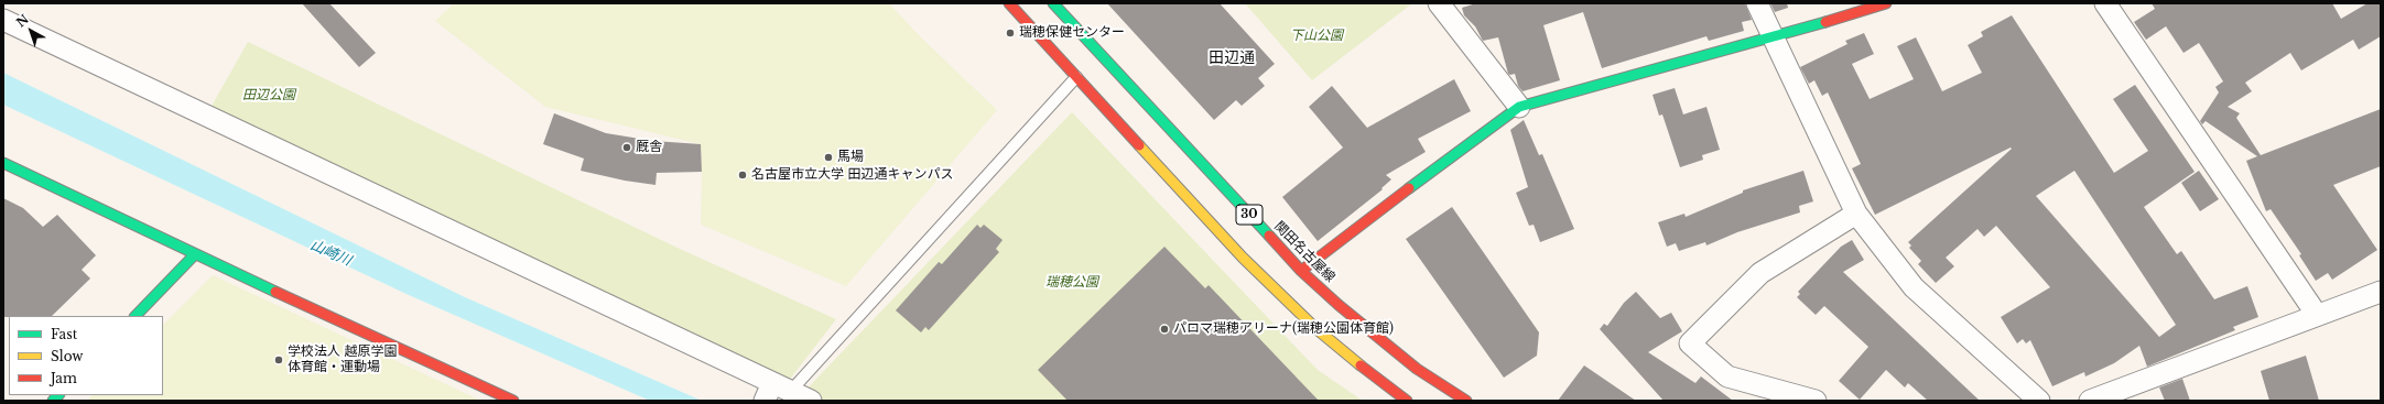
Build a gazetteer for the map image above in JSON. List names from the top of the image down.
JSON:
{
  "streets": {
    "street": ["30", "関田名古屋線"]
  },
  "districts": ["田辺通"],
  "water": ["山崎川"],
  "parks": ["下山公園", "田辺公園", "瑞穂公園"],
  "places": [
    "瑞穂保健センター",
    "厩舎",
    "馬場",
    "名古屋市立大学 田辺通キャンパス",
    "パロマ瑞穂アリーナ(瑞穂公園体育館)",
    "学校法人 越原学園 体育館・運動場"
  ],
  "legend": ["Fast", "Slow", "Jam"],
  "north": "top left"
}
